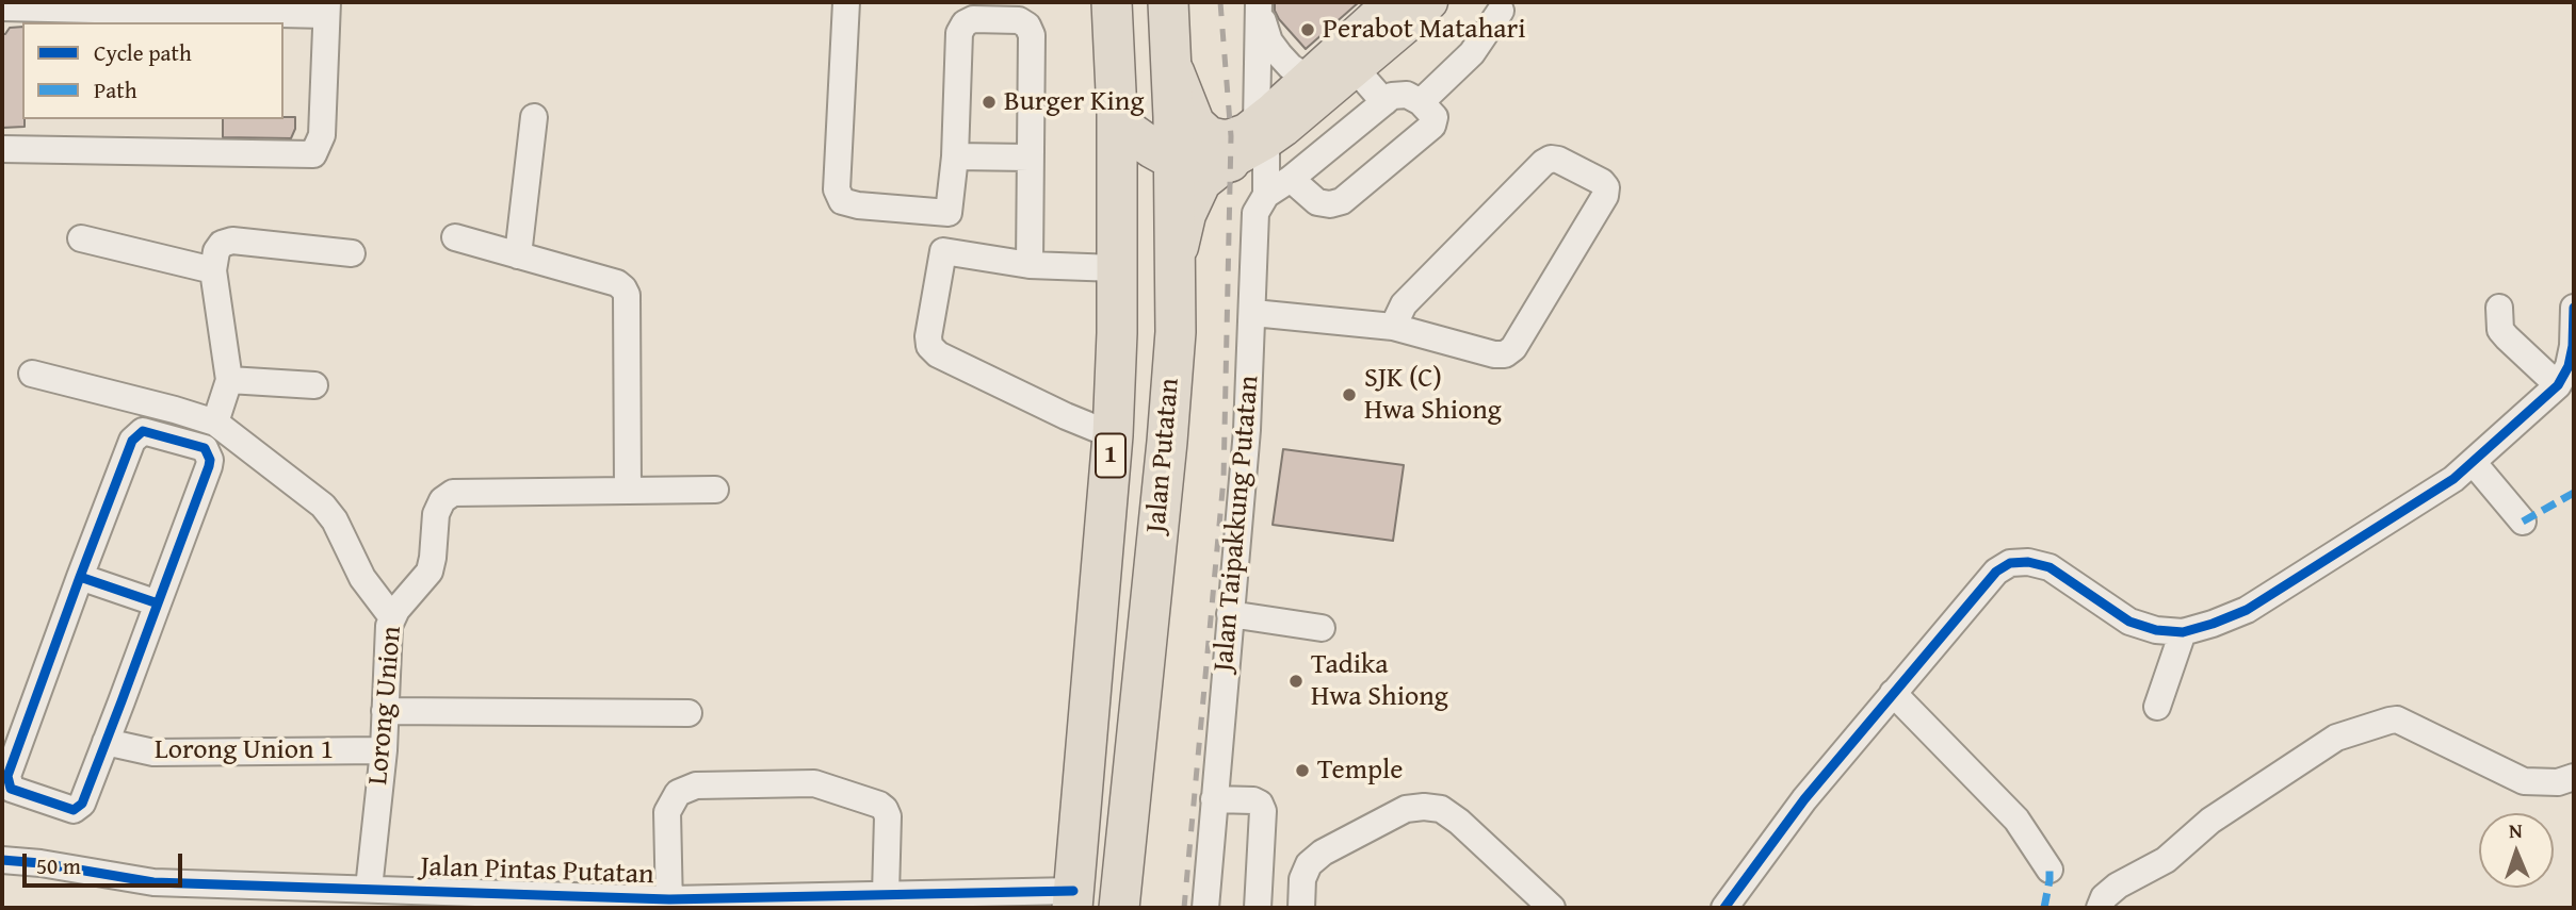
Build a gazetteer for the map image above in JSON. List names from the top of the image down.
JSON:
{
  "streets": {
    "highway": ["1", "Jalan Putatan"],
    "street": [
      "Jalan Taipakkung Putatan",
      "Lorong Union",
      "Lorong Union 1",
      "Jalan Pintas Putatan"
    ]
  },
  "crossings": [
    ["Jalan Putatan", "Jalan Pintas Putatan"],
    ["Lorong Union", "Lorong Union 1"],
    ["Lorong Union", "Jalan Pintas Putatan"]
  ],
  "places": [
    "Perabot Matahari",
    "Burger King",
    "SJK (C) Hwa Shiong",
    "Tadika Hwa Shiong",
    "Temple"
  ],
  "legend": ["Cycle path", "Path"],
  "scale_bar": "50 m",
  "north": "top"
}
